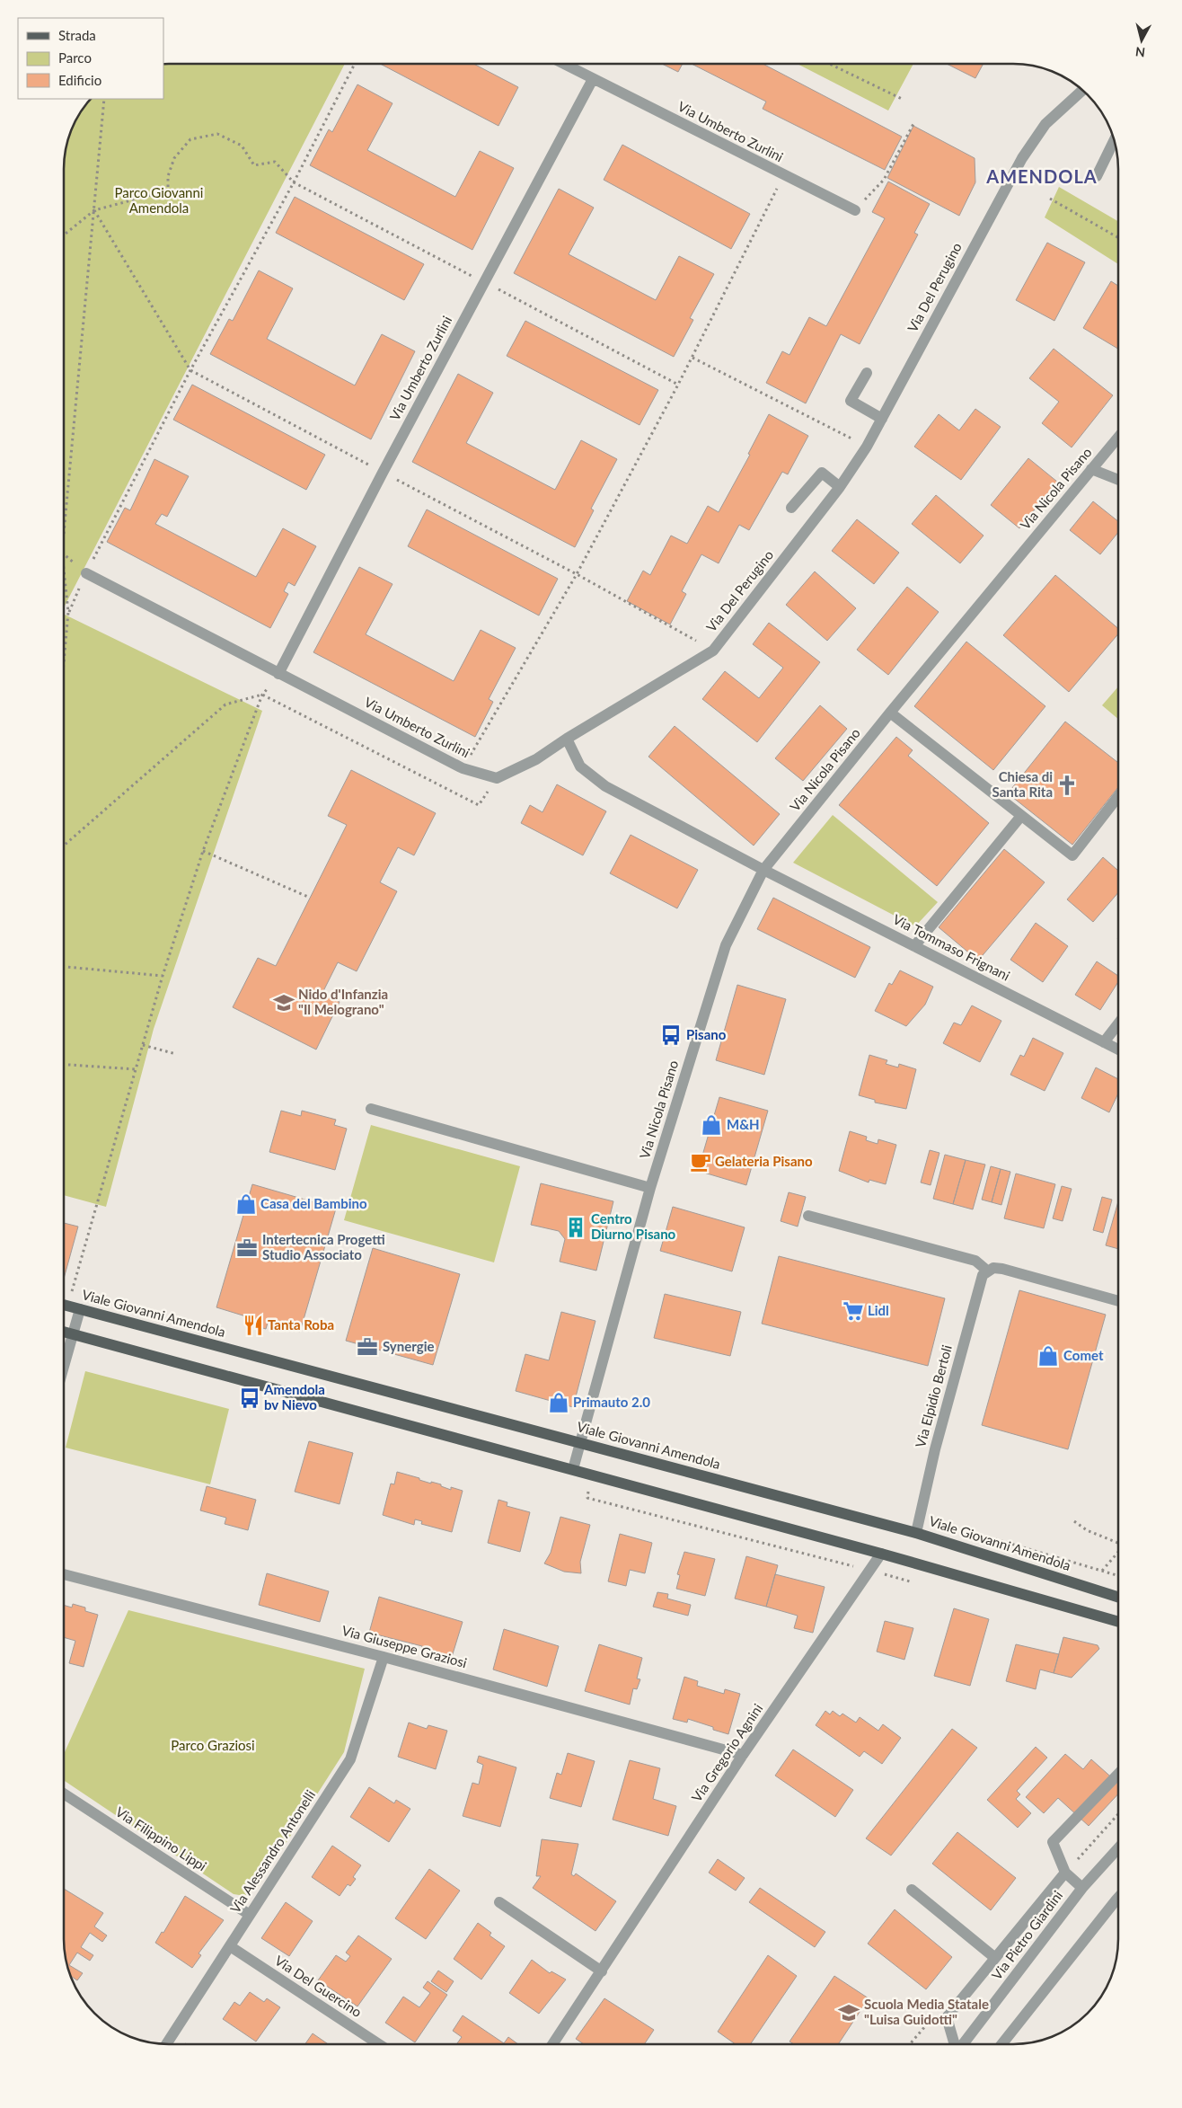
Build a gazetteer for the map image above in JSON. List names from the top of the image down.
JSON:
{
  "streets": {
    "main road": ["Viale Giovanni Amendola"],
    "street": [
      "Via Umberto Zurlini",
      "Via Del Perugino",
      "Via Nicola Pisano",
      "Via Tommaso Frignani",
      "Via Elpidio Bertoli",
      "Via Giuseppe Graziosi",
      "Via Gregorio Agnini",
      "Via Filippino Lippi",
      "Via Alessandro Antonelli",
      "Via Pietro Giardini",
      "Via Del Guercino"
    ]
  },
  "crossings": [
    ["Via Nicola Pisano", "Via Tommaso Frignani"],
    ["Via Nicola Pisano", "Viale Giovanni Amendola"],
    ["Viale Giovanni Amendola", "Via Elpidio Bertoli"],
    ["Via Giuseppe Graziosi", "Via Gregorio Agnini"],
    ["Via Giuseppe Graziosi", "Via Alessandro Antonelli"],
    ["Via Filippino Lippi", "Via Alessandro Antonelli"],
    ["Via Alessandro Antonelli", "Via Del Guercino"]
  ],
  "districts": ["AMENDOLA"],
  "parks": ["Parco Giovanni Amendola", "Parco Graziosi"],
  "places": {
    "church": ["Chiesa di Santa Rita"],
    "school or university": ["Nido d'Infanzia \"Il Melograno\"", "Scuola Media Statale \"Luisa Guidotti\""],
    "bus stop": ["Pisano", "Amendola bv Nievo"],
    "shop": [
      "M&H",
      "Casa del Bambino",
      "Comet",
      "Primauto 2.0"
    ],
    "cafe": ["Gelateria Pisano"],
    "building": ["Centro Diurno Pisano"],
    "office": ["Intertecnica Progetti Studio Associato", "Synergie"],
    "supermarket": ["Lidl"],
    "restaurant": ["Tanta Roba"]
  },
  "legend": ["Strada", "Parco", "Edificio"],
  "north": "bottom"
}
